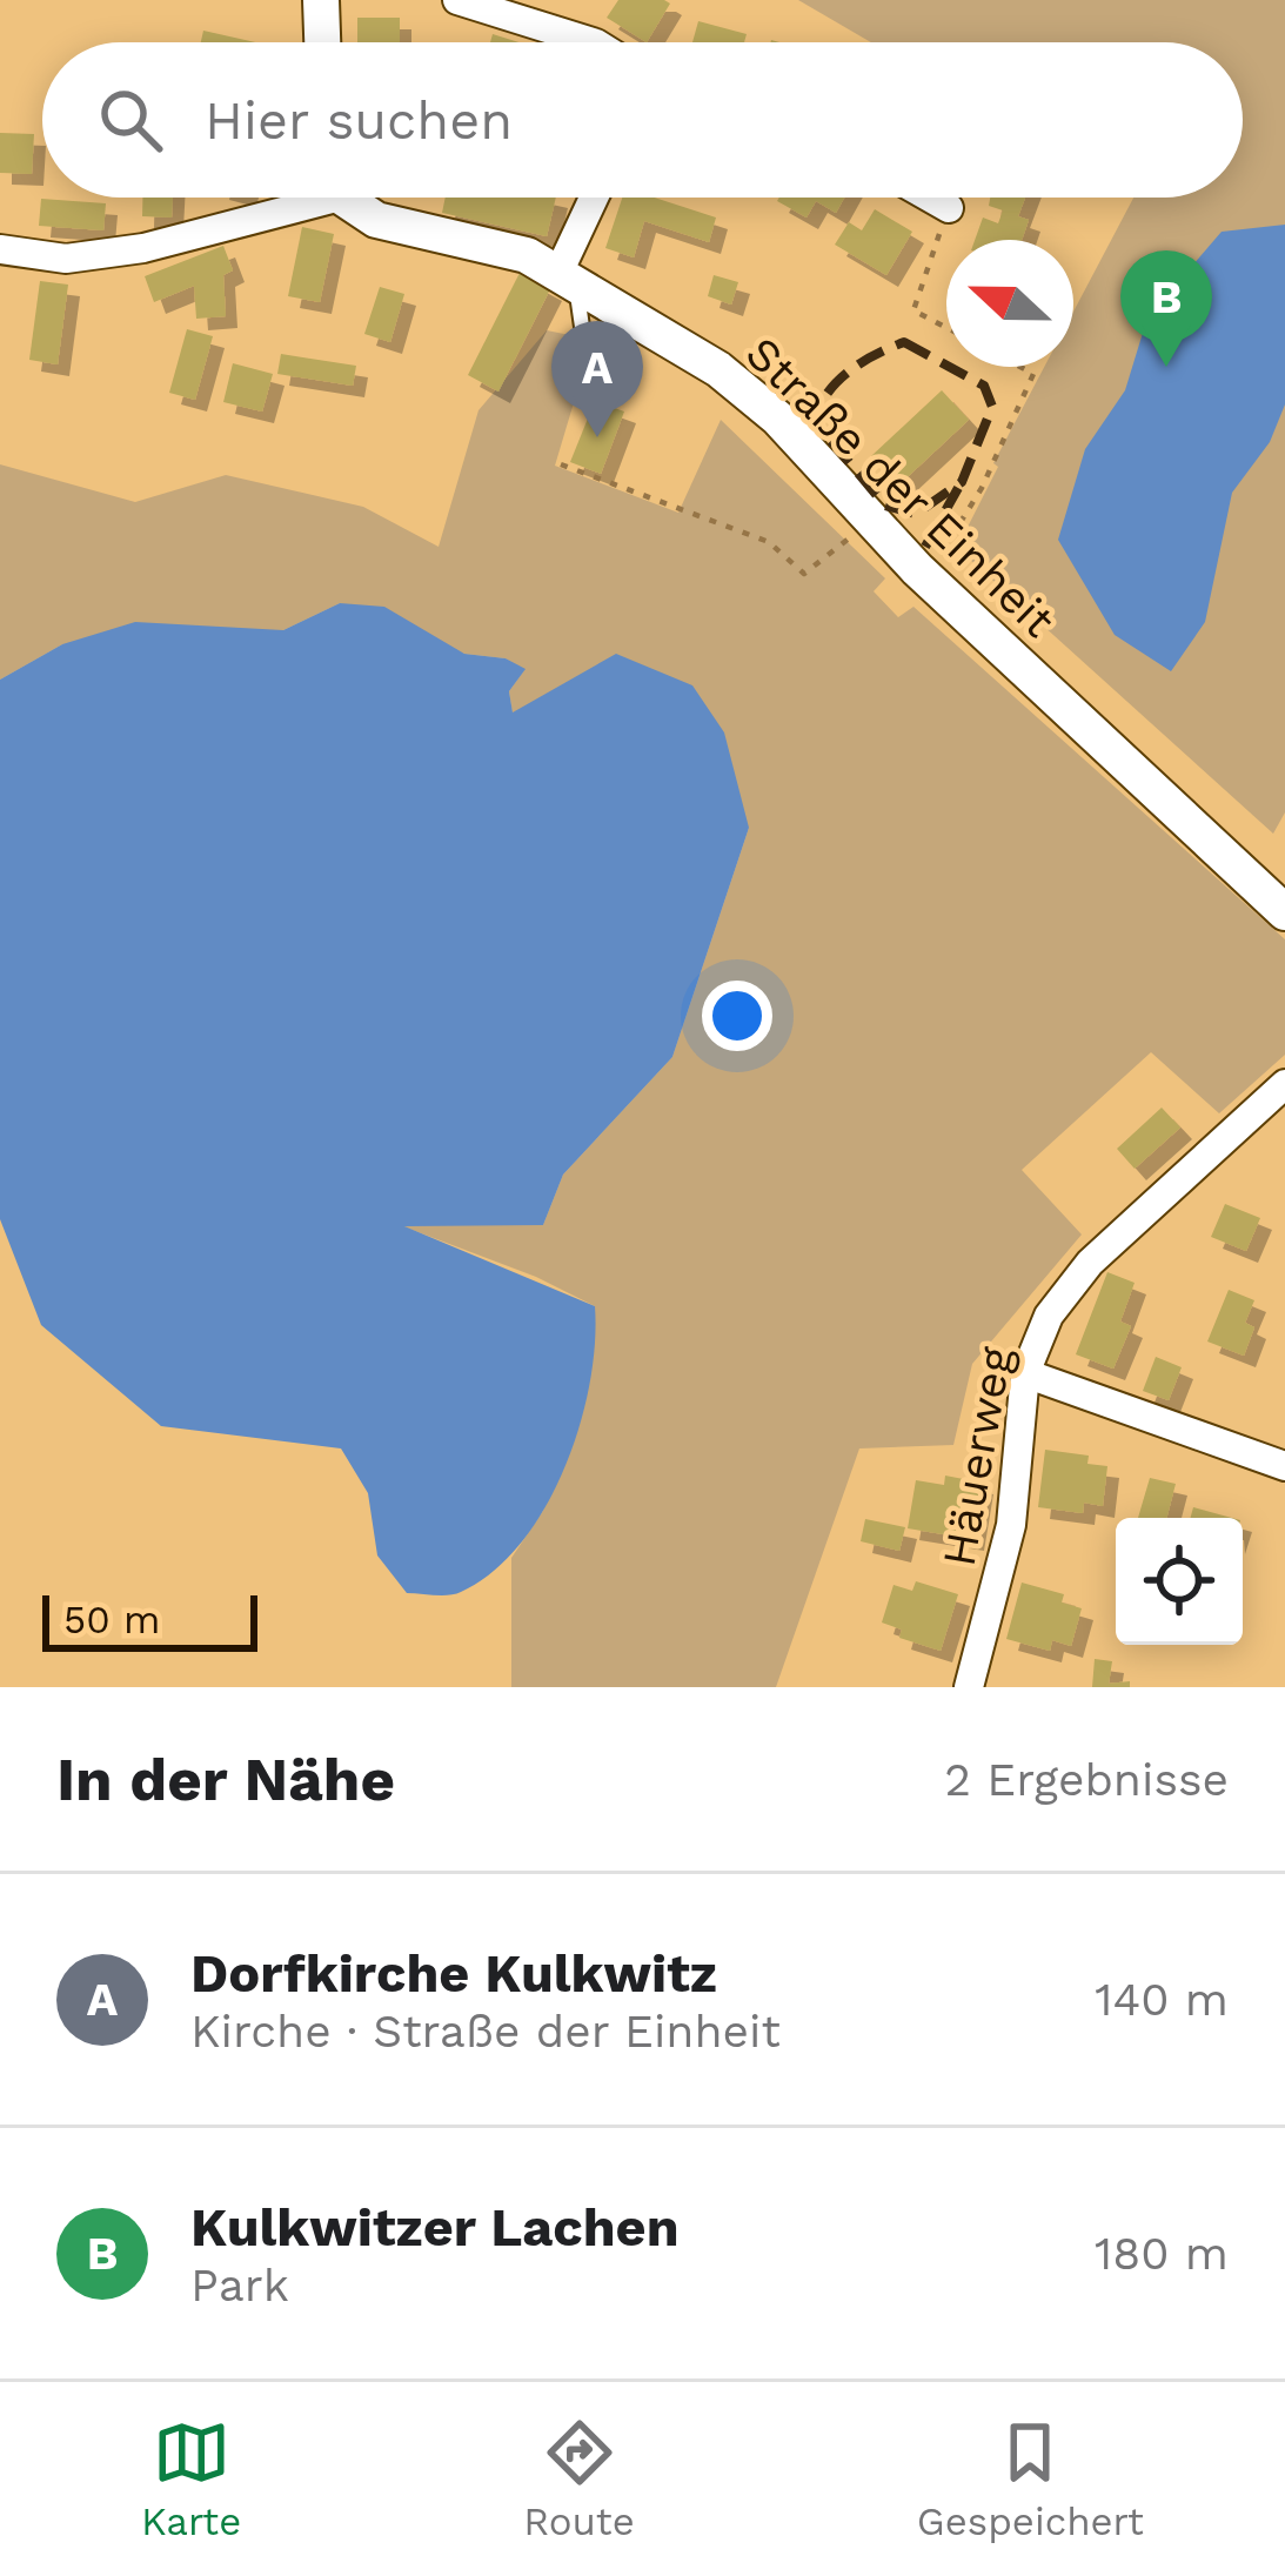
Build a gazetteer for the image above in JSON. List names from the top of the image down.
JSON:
{
  "streets": {
    "street": ["Straße der Einheit", "Häuerweg"]
  },
  "scale_bar": "50 m",
  "north": "left",
  "page": {
    "search": "Hier suchen",
    "pins": ["B", "A"],
    "scale": "50 m",
    "heading": ["In der Nähe", "2 Ergebnisse"],
    "list": [
      {
        "mark": "A",
        "name": "Dorfkirche Kulkwitz",
        "note": "Kirche · Straße der Einheit",
        "value": "140 m"
      },
      {
        "mark": "B",
        "name": "Kulkwitzer Lachen",
        "note": "Park",
        "value": "180 m"
      }
    ],
    "nav": ["Karte", "Route", "Gespeichert"]
  }
}
